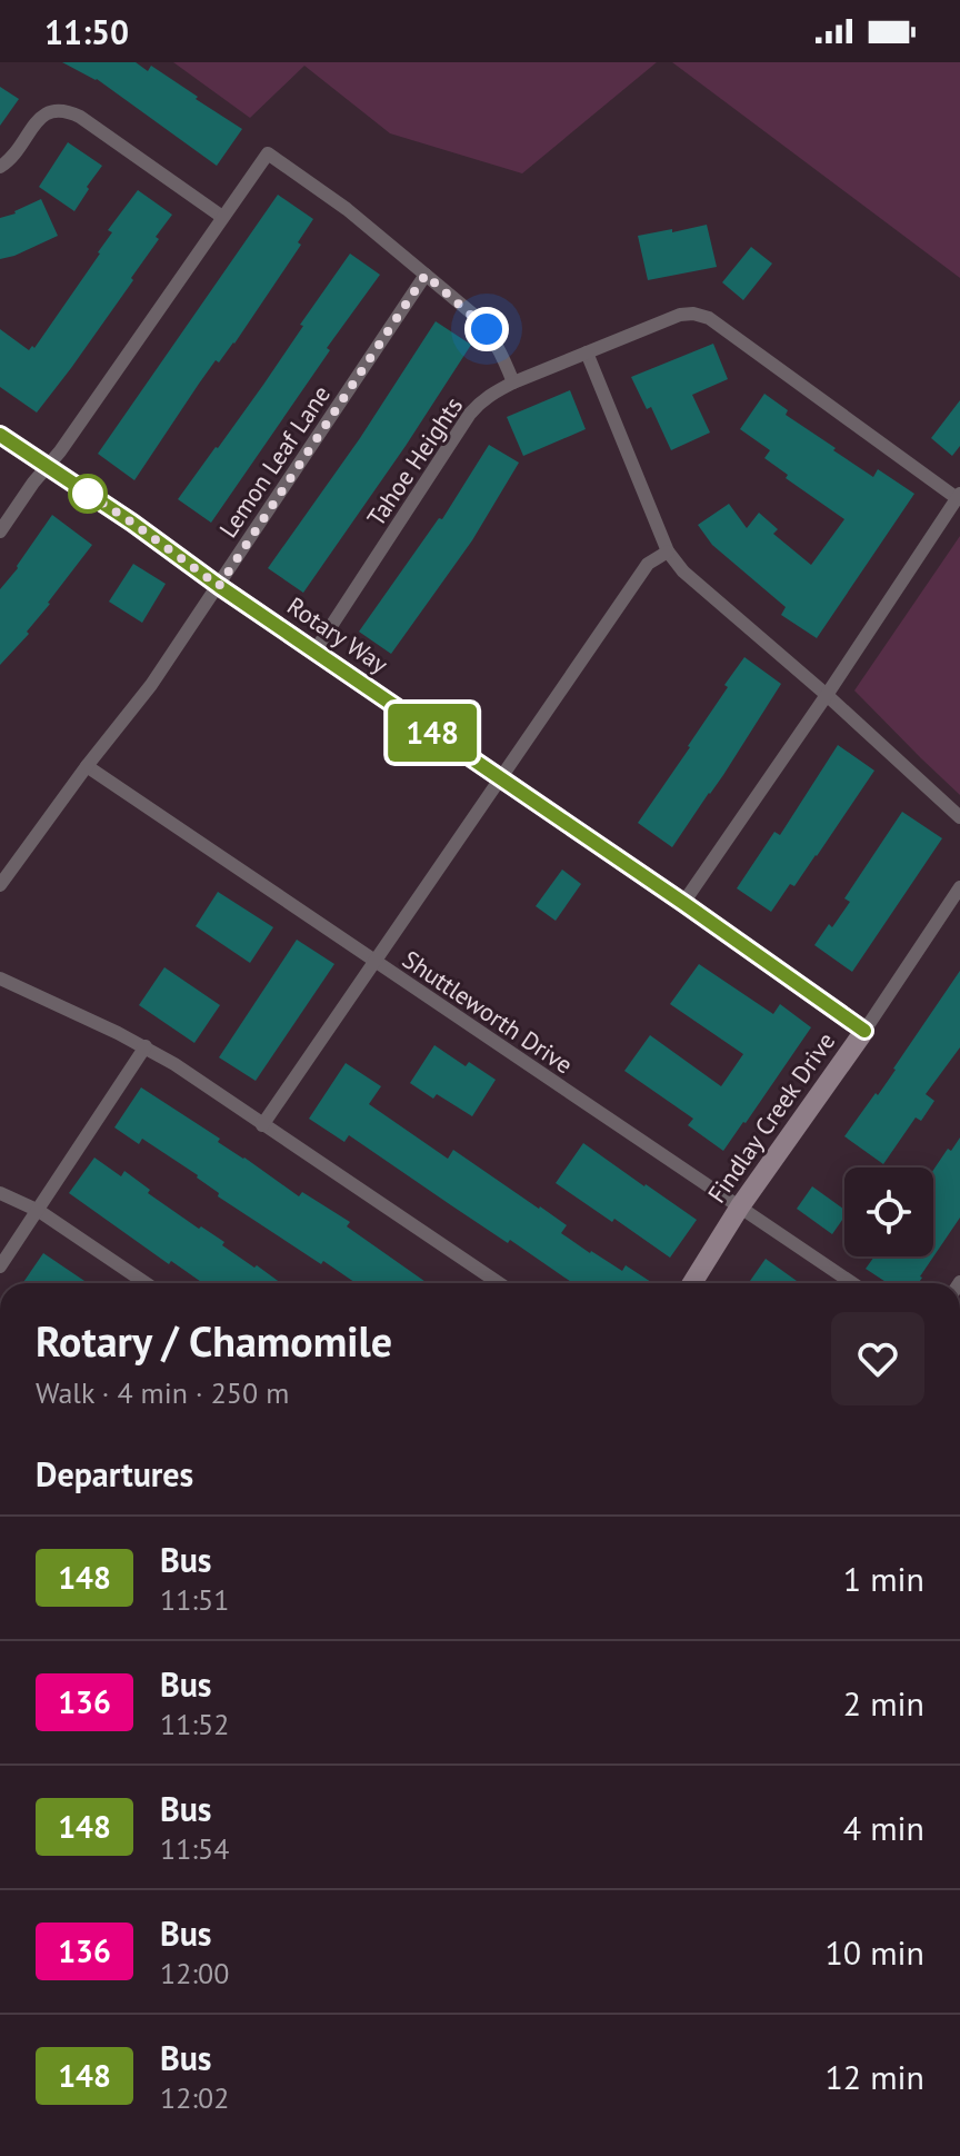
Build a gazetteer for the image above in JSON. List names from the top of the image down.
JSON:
{
  "streets": {
    "street": [
      "Lemon Leaf Lane",
      "Tahoe Heights",
      "Rotary Way",
      "Shuttleworth Drive",
      "Findlay Creek Drive"
    ]
  },
  "crossings": [
    ["Lemon Leaf Lane", "Rotary Way"],
    ["Lemon Leaf Lane", "Shuttleworth Drive"],
    ["Tahoe Heights", "Rotary Way"],
    ["Rotary Way", "Findlay Creek Drive"],
    ["Shuttleworth Drive", "Findlay Creek Drive"]
  ],
  "lines": ["bus line 148"],
  "page": {
    "status": "11:50",
    "on_map": "148",
    "heading": [
      ["Rotary / Chamomile", "Walk · 4 min · 250 m"],
      "Departures"
    ],
    "list": [
      {
        "mark": "148",
        "name": "Bus",
        "note": "11:51",
        "value": "1 min"
      },
      {
        "mark": "136",
        "name": "Bus",
        "note": "11:52",
        "value": "2 min"
      },
      {
        "mark": "148",
        "name": "Bus",
        "note": "11:54",
        "value": "4 min"
      },
      {
        "mark": "136",
        "name": "Bus",
        "note": "12:00",
        "value": "10 min"
      },
      {
        "mark": "148",
        "name": "Bus",
        "note": "12:02",
        "value": "12 min"
      }
    ]
  }
}
